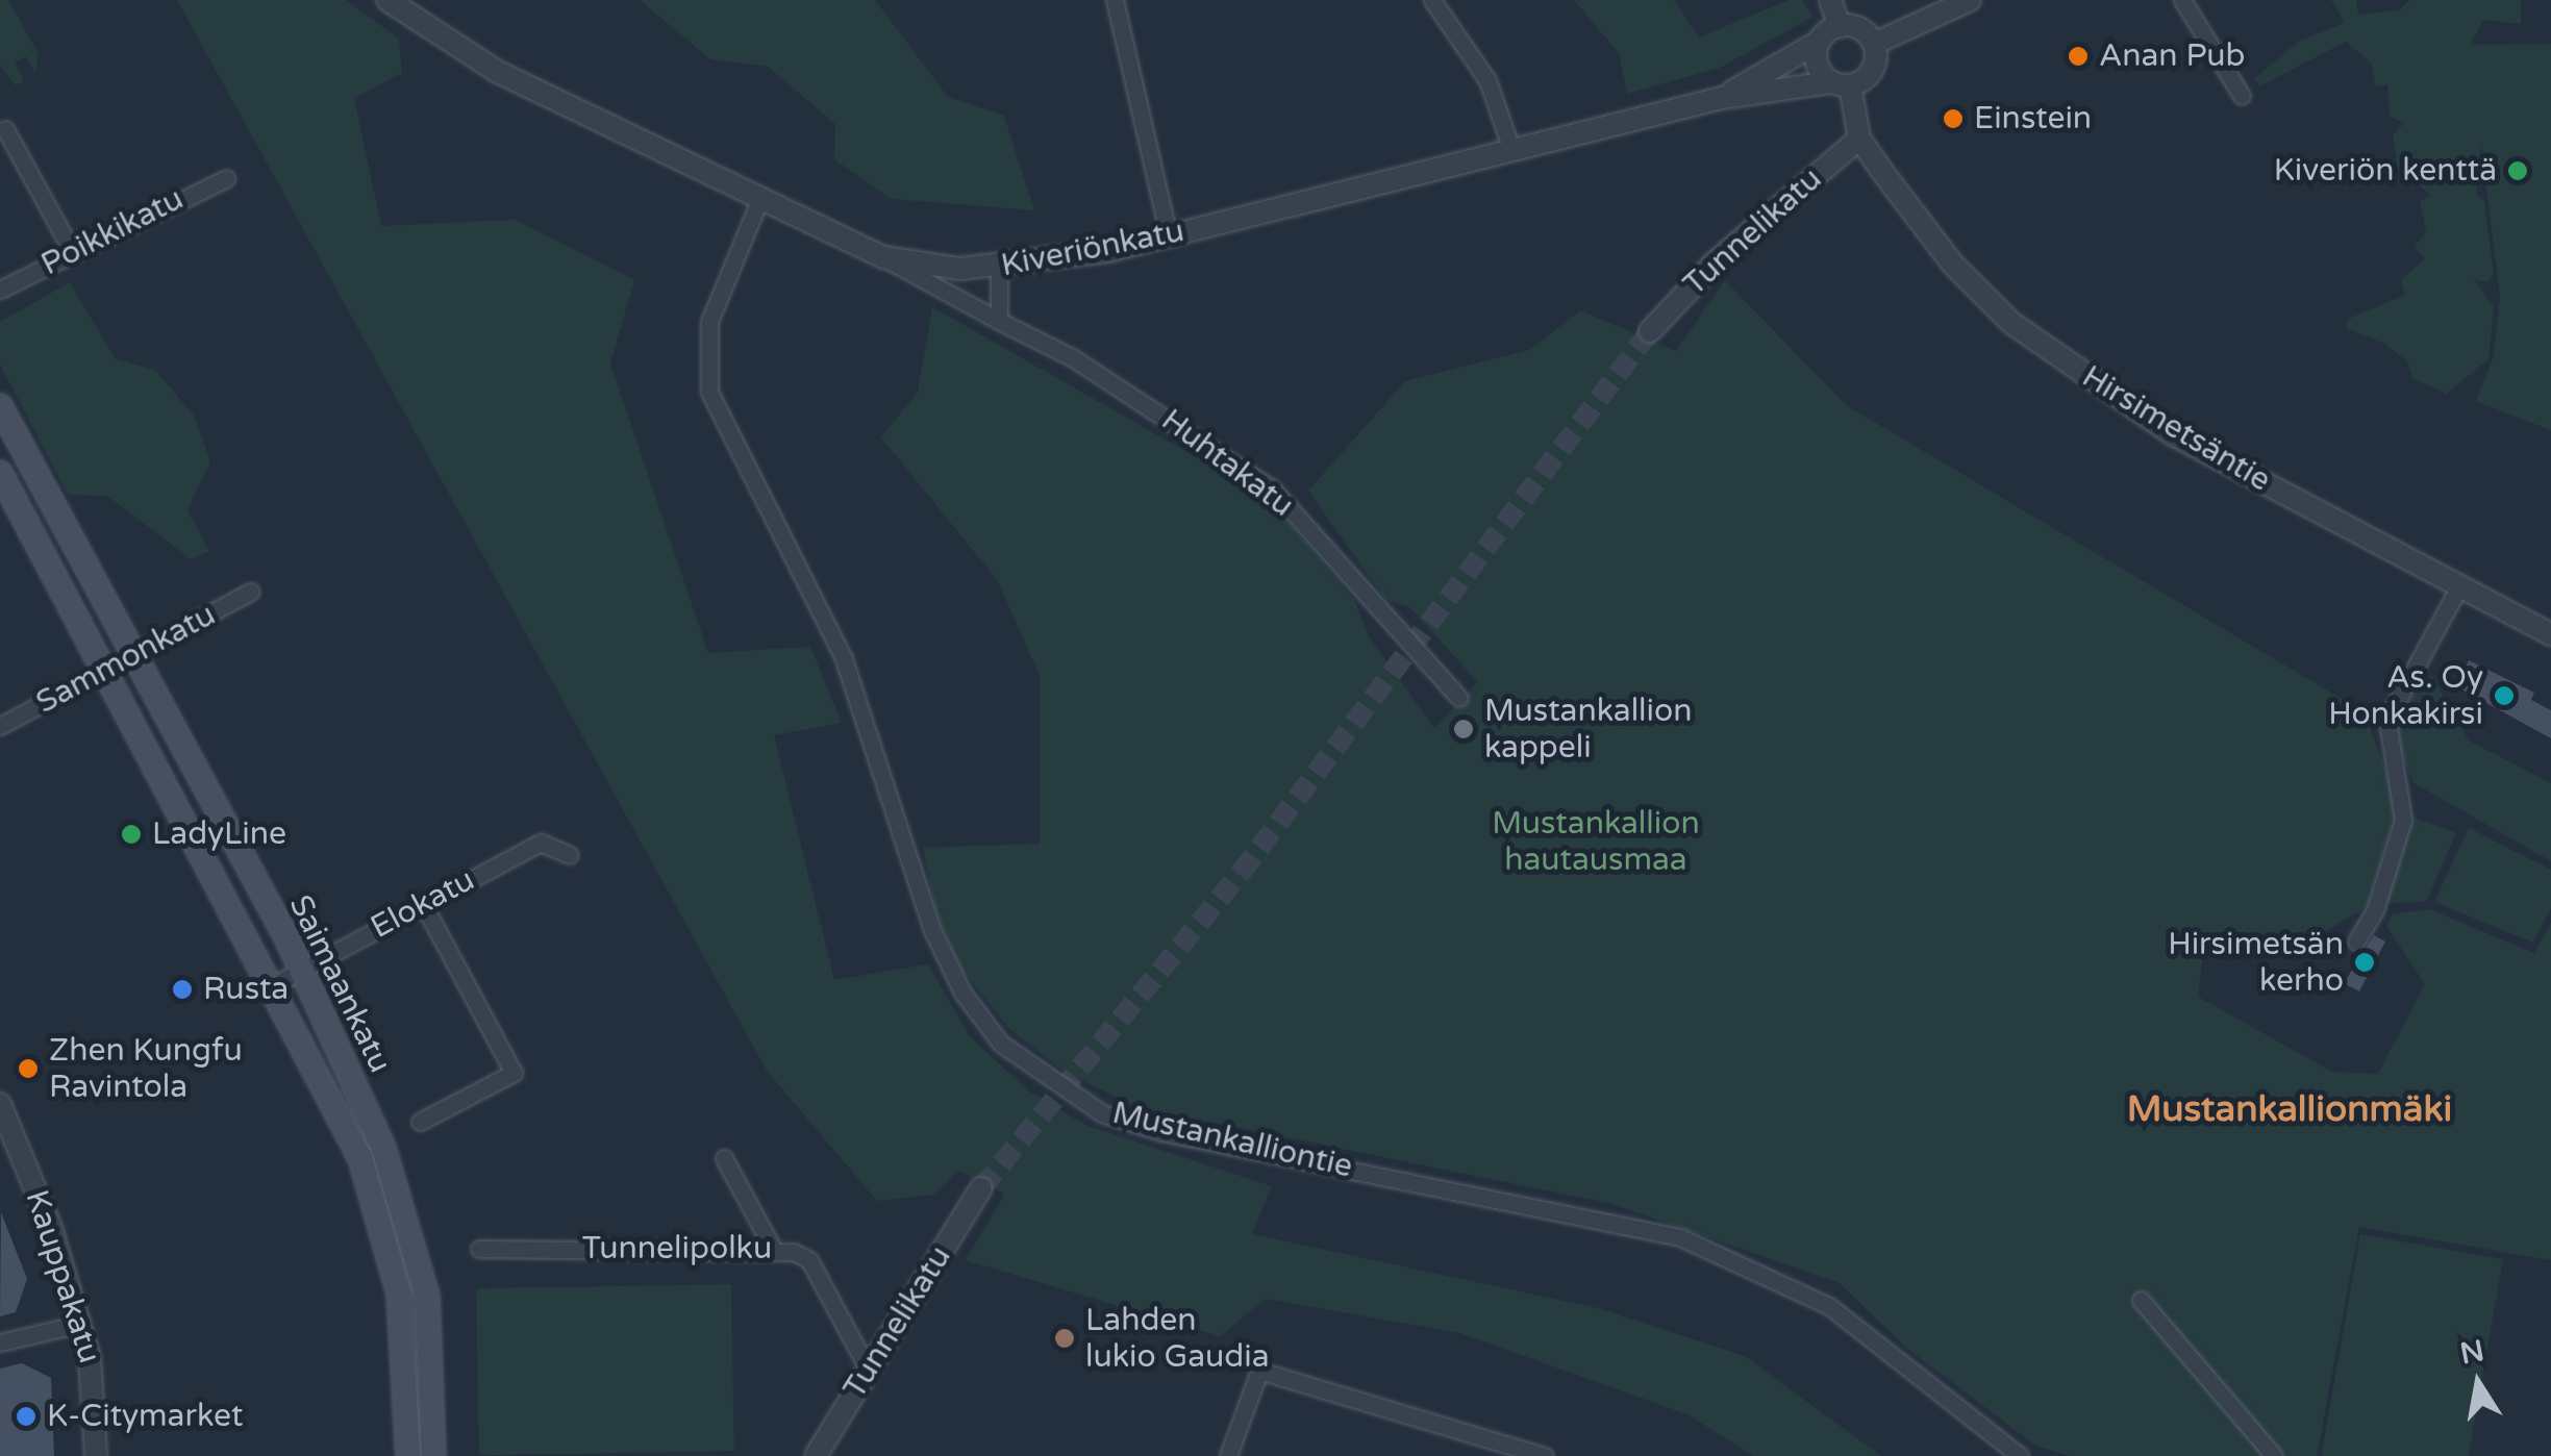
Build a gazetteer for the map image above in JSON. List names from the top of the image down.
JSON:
{
  "streets": {
    "main road": ["Saimaankatu"],
    "street": [
      "Poikkikatu",
      "Tunnelikatu",
      "Kiveriönkatu",
      "Hirsimetsäntie",
      "Huhtakatu",
      "Sammonkatu",
      "Elokatu",
      "Mustankalliontie",
      "Tunnelipolku",
      "Kauppakatu"
    ]
  },
  "crossings": [
    ["Tunnelikatu", "Hirsimetsäntie"],
    ["Tunnelikatu", "Tunnelipolku"],
    ["Kiveriönkatu", "Hirsimetsäntie"],
    ["Kiveriönkatu", "Huhtakatu"],
    ["Kiveriönkatu", "Mustankalliontie"],
    ["Sammonkatu", "Saimaankatu"],
    ["Elokatu", "Saimaankatu"]
  ],
  "districts": ["Mustankallionmäki"],
  "parks": ["Mustankallion hautausmaa"],
  "places": [
    "Anan Pub",
    "Einstein",
    "Kiveriön kenttä",
    "As. Oy Honkakirsi",
    "Mustankallion kappeli",
    "LadyLine",
    "Hirsimetsän kerho",
    "Rusta",
    "Zhen Kungfu Ravintola",
    "Lahden lukio Gaudia",
    "K-Citymarket"
  ],
  "north": "top"
}
